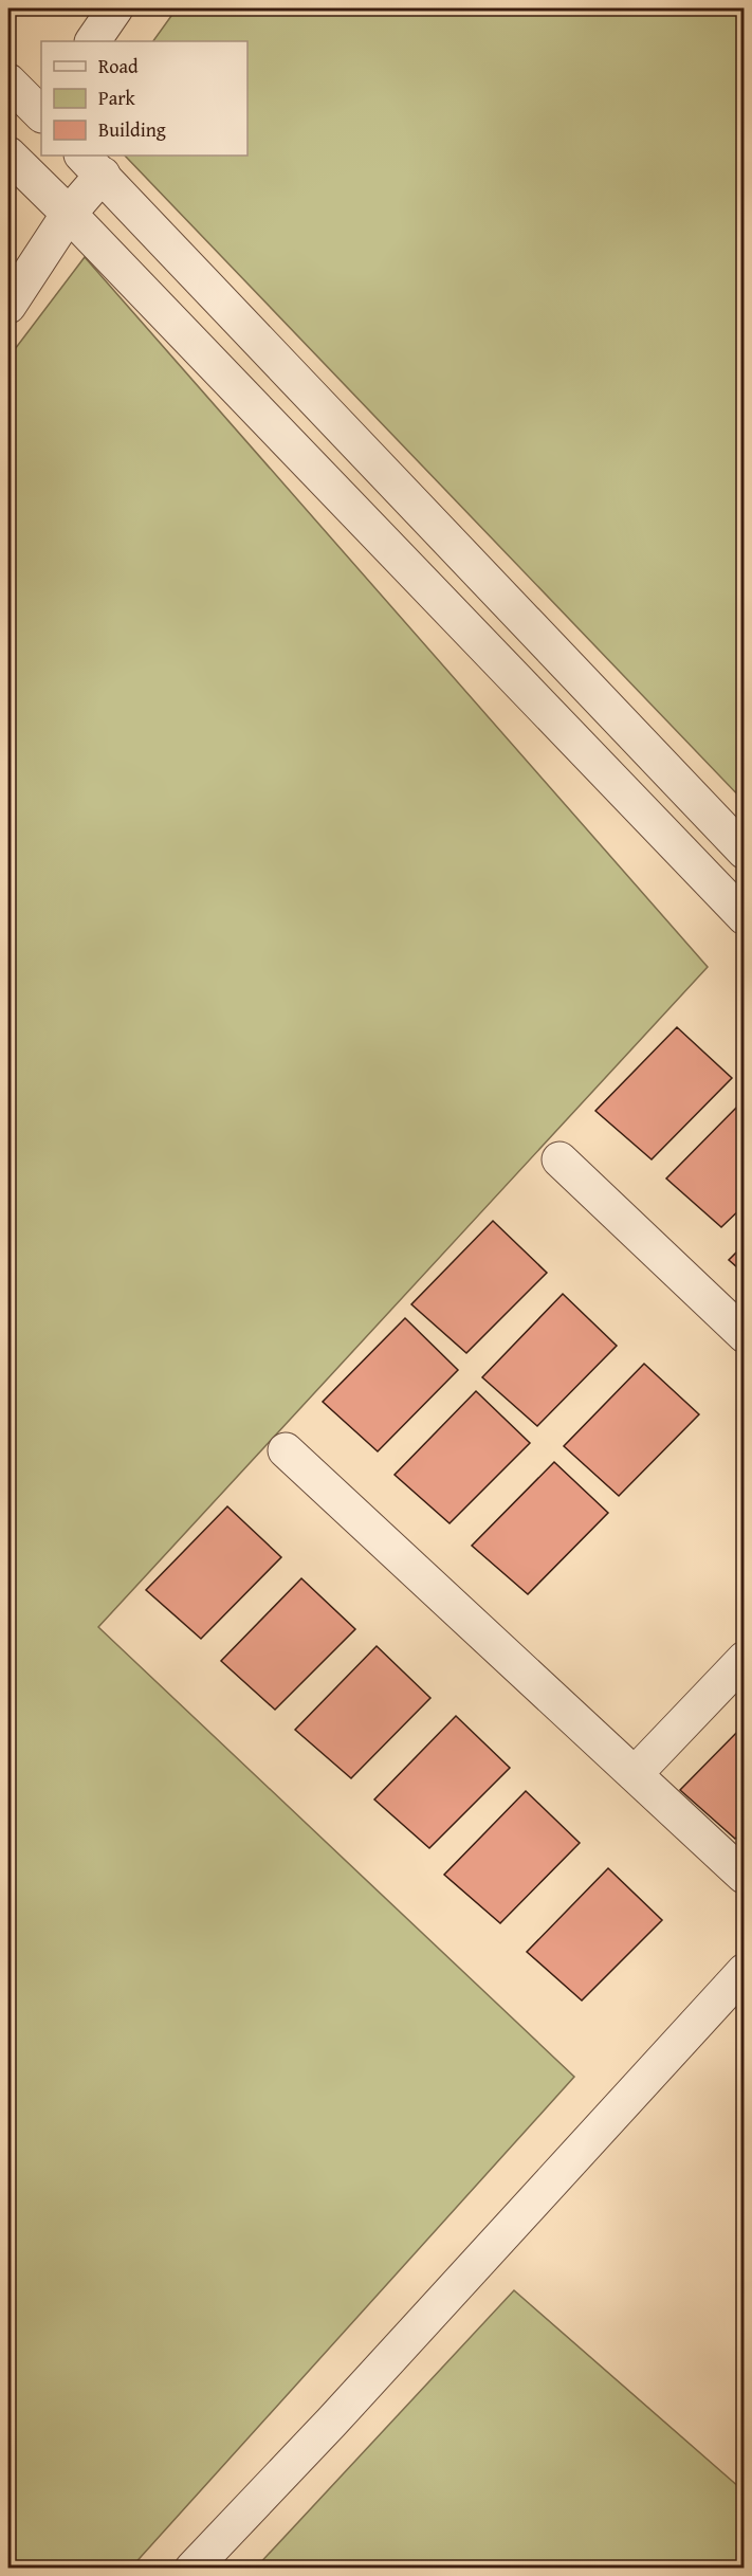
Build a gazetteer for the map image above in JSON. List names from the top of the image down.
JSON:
{
  "legend": ["Road", "Park", "Building"]
}
